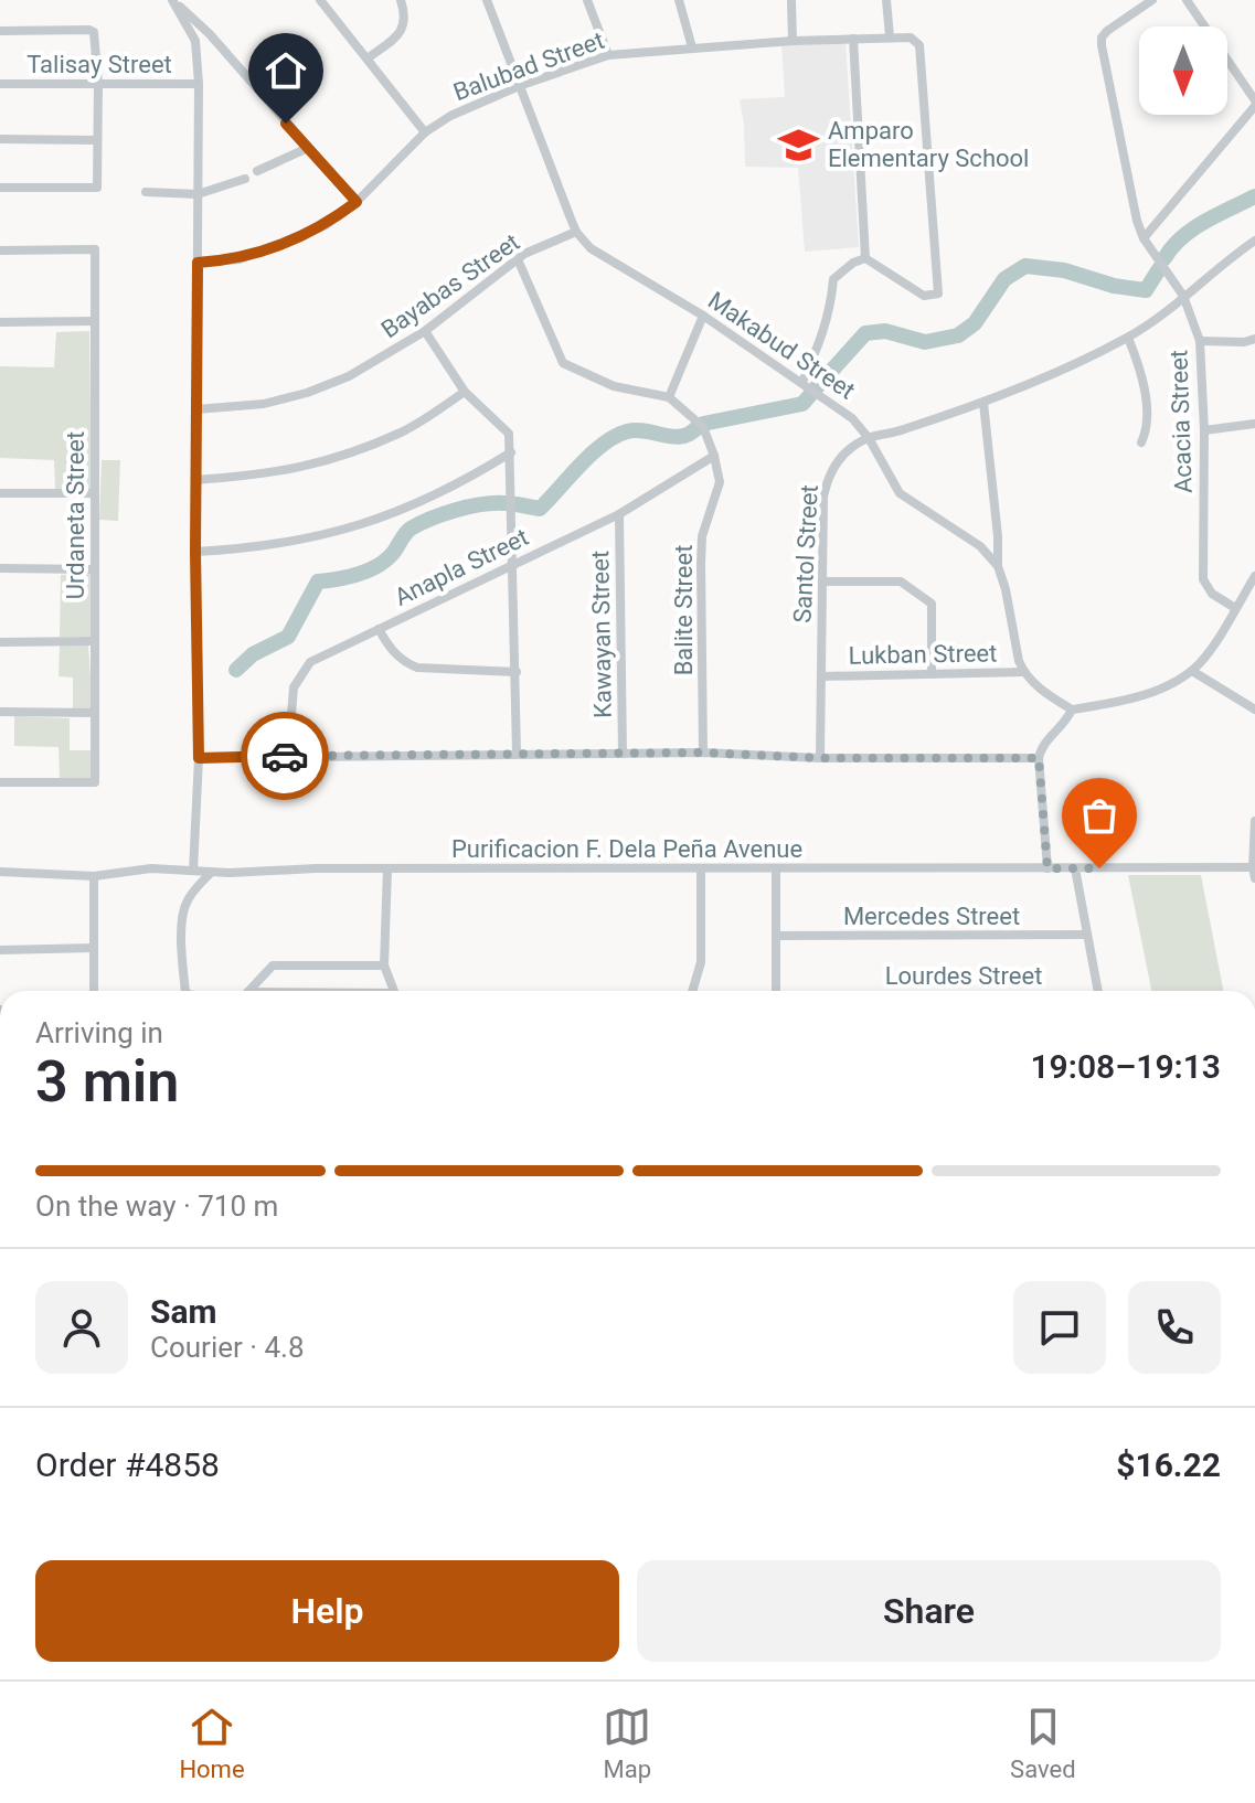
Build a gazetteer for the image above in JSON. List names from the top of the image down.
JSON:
{
  "streets": {
    "street": [
      "Talisay Street",
      "Balubad Street",
      "Bayabas Street",
      "Makabud Street",
      "Acacia Street",
      "Urdaneta Street",
      "Santol Street",
      "Anapla Street",
      "Balite Street",
      "Kawayan Street",
      "Lukban Street",
      "Purificacion F. Dela Peña Avenue",
      "Mercedes Street"
    ]
  },
  "crossings": [
    ["Balubad Street", "Makabud Street"],
    ["Bayabas Street", "Makabud Street"],
    ["Bayabas Street", "Balite Street"],
    ["Makabud Street", "Santol Street"],
    ["Acacia Street", "Santol Street"],
    ["Santol Street", "Lukban Street"],
    ["Anapla Street", "Balite Street"],
    ["Anapla Street", "Kawayan Street"]
  ],
  "places": {
    "school or university": ["Amparo Elementary School"]
  },
  "north": "bottom",
  "page": {
    "heading": ["3 min", "Arriving in", "19:08–19:13"],
    "panel": [
      "Sam",
      "Courier · 4.8",
      "Order #4858",
      "$16.22"
    ],
    "bar": "On the way · 710 m",
    "buttons": ["Help", "Share"],
    "tabs": ["Home", "Map", "Saved"]
  }
}
